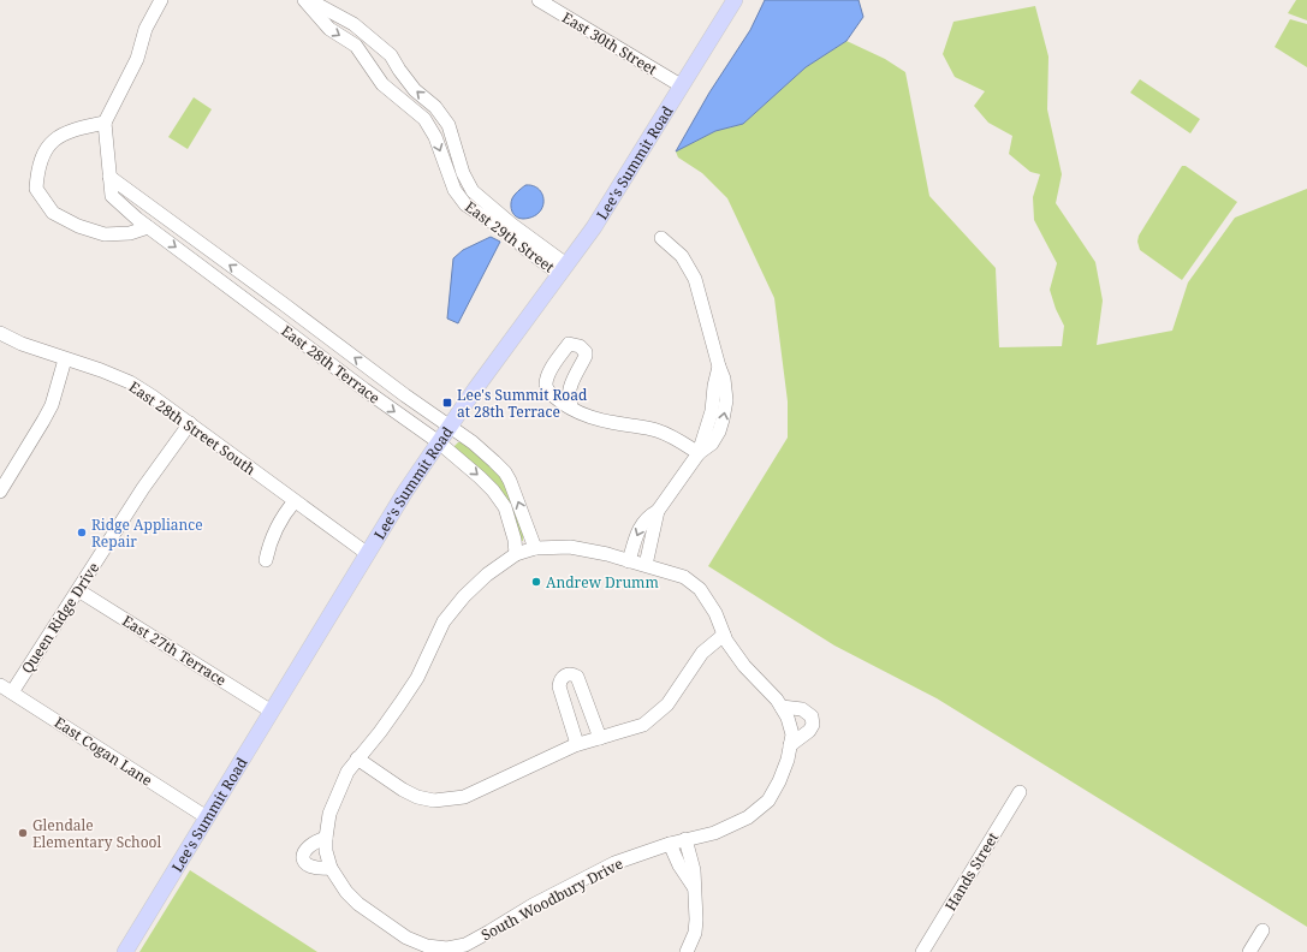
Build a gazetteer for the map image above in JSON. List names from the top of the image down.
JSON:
{
  "streets": {
    "main road": ["Lee's Summit Road"],
    "street": [
      "East 30th Street",
      "East 29th Street",
      "East 28th Terrace",
      "East 28th Street South",
      "Queen Ridge Drive",
      "East 27th Terrace",
      "East Cogan Lane",
      "Hands Street",
      "South Woodbury Drive"
    ]
  },
  "crossings": [
    ["East 30th Street", "Lee's Summit Road"],
    ["Lee's Summit Road", "East 29th Street"],
    ["Lee's Summit Road", "East 28th Terrace"],
    ["Lee's Summit Road", "East 28th Street South"],
    ["Lee's Summit Road", "East 27th Terrace"],
    ["Lee's Summit Road", "East Cogan Lane"],
    ["East 28th Street South", "Queen Ridge Drive"],
    ["Queen Ridge Drive", "East 27th Terrace"],
    ["Queen Ridge Drive", "East Cogan Lane"]
  ],
  "places": {
    "transit": ["Lee's Summit Road at 28th Terrace"],
    "other": ["Ridge Appliance Repair", "Andrew Drumm", "Glendale Elementary School"]
  }
}
